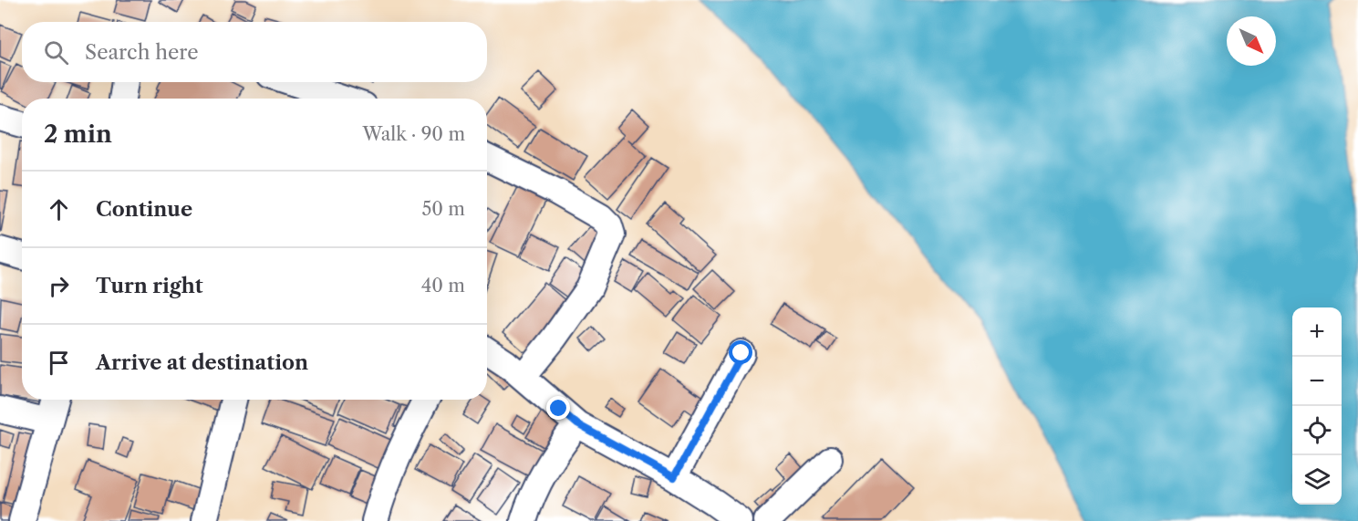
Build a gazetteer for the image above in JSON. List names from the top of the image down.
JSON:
{
  "north": "bottom right",
  "page": {
    "search": "Search here",
    "heading": ["2 min", "Walk · 90 m"],
    "list": [
      ["Continue", "50 m"],
      ["Turn right", "40 m"],
      "Arrive at destination"
    ],
    "map_buttons": ["+", "−"]
  }
}
